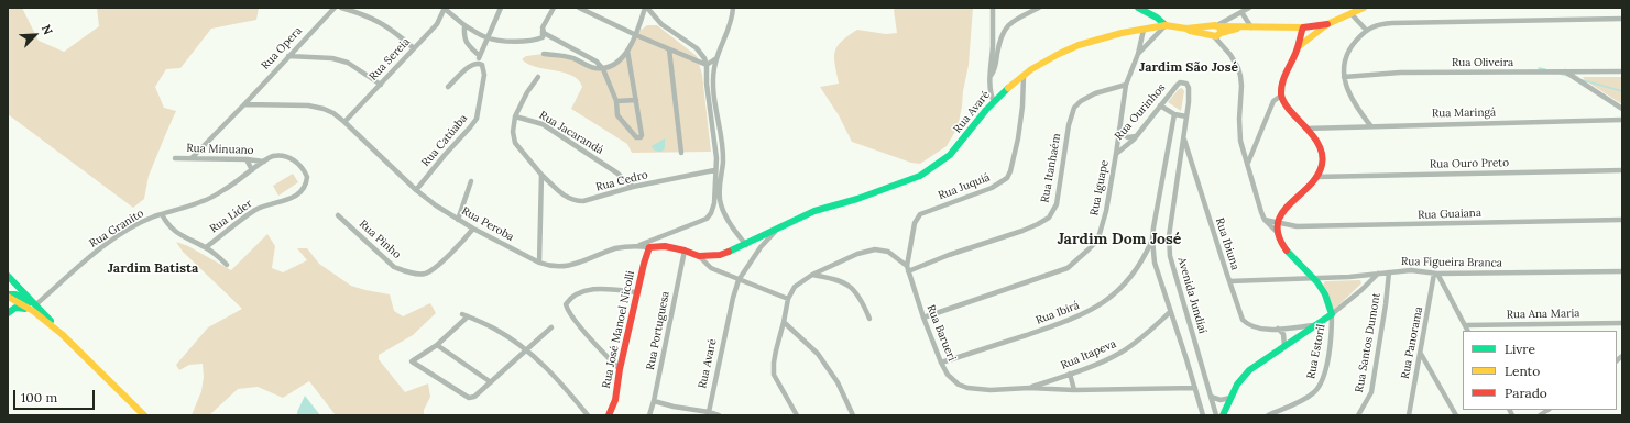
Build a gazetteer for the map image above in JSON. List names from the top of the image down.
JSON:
{
  "streets": {
    "main road": ["Rua Avaré", "Rua José Manoel Nicolli"],
    "street": [
      "Rua Opera",
      "Rua Sereia",
      "Rua Oliveira",
      "Rua Ourinhos",
      "Rua Maringá",
      "Rua Jacarandá",
      "Rua Catúaba",
      "Rua Minuano",
      "Rua Ouro Preto",
      "Rua Itanhaém",
      "Rua Cedro",
      "Rua Juquiá",
      "Rua Iguape",
      "Rua Guaiana",
      "Rua Líder",
      "Rua Peroba",
      "Rua Granito",
      "Rua Pinho",
      "Rua Ibiuna",
      "Rua Figueira Branca",
      "Avenida Jundiaí",
      "Rua Ibirá",
      "Rua Ana Maria",
      "Rua Portuguesa",
      "Rua Barueri",
      "Rua Santos Dumont",
      "Rua Panorama",
      "Rua Estoril",
      "Rua Itapeva"
    ]
  },
  "crossings": [
    ["Rua Opera", "Rua Minuano"],
    ["Rua Opera", "Rua Peroba"],
    ["Rua Sereia", "Rua Peroba"],
    ["Rua Avaré", "Rua Juquiá"],
    ["Rua Avaré", "Rua Iguape"],
    ["Rua Avaré", "Rua Peroba"],
    ["Rua Avaré", "Rua José Manoel Nicolli"],
    ["Rua Avaré", "Rua Portuguesa"],
    ["Rua Ourinhos", "Rua Iguape"],
    ["Rua Ourinhos", "Avenida Jundiaí"],
    ["Rua Jacarandá", "Rua Cedro"],
    ["Rua Catúaba", "Rua Peroba"],
    ["Rua Minuano", "Rua Líder"],
    ["Rua Minuano", "Rua Granito"],
    ["Rua Itanhaém", "Rua Juquiá"],
    ["Rua Itanhaém", "Rua Iguape"],
    ["Rua Itanhaém", "Rua Barueri"],
    ["Rua Juquiá", "Rua Barueri"],
    ["Rua Iguape", "Rua Barueri"],
    ["Rua Líder", "Rua Granito"],
    ["Rua Peroba", "Rua Pinho"],
    ["Rua Peroba", "Rua José Manoel Nicolli"],
    ["Rua Ibiuna", "Rua Figueira Branca"],
    ["Rua Ibiuna", "Avenida Jundiaí"],
    ["Rua Figueira Branca", "Rua Santos Dumont"],
    ["Rua Figueira Branca", "Rua Panorama"],
    ["Rua Ibirá", "Rua Barueri"],
    ["Rua Barueri", "Rua Itapeva"]
  ],
  "districts": ["Jardim São José", "Jardim Dom José", "Jardim Batista"],
  "legend": ["Livre", "Lento", "Parado"],
  "scale_bar": "100 m",
  "north": "top right"
}
